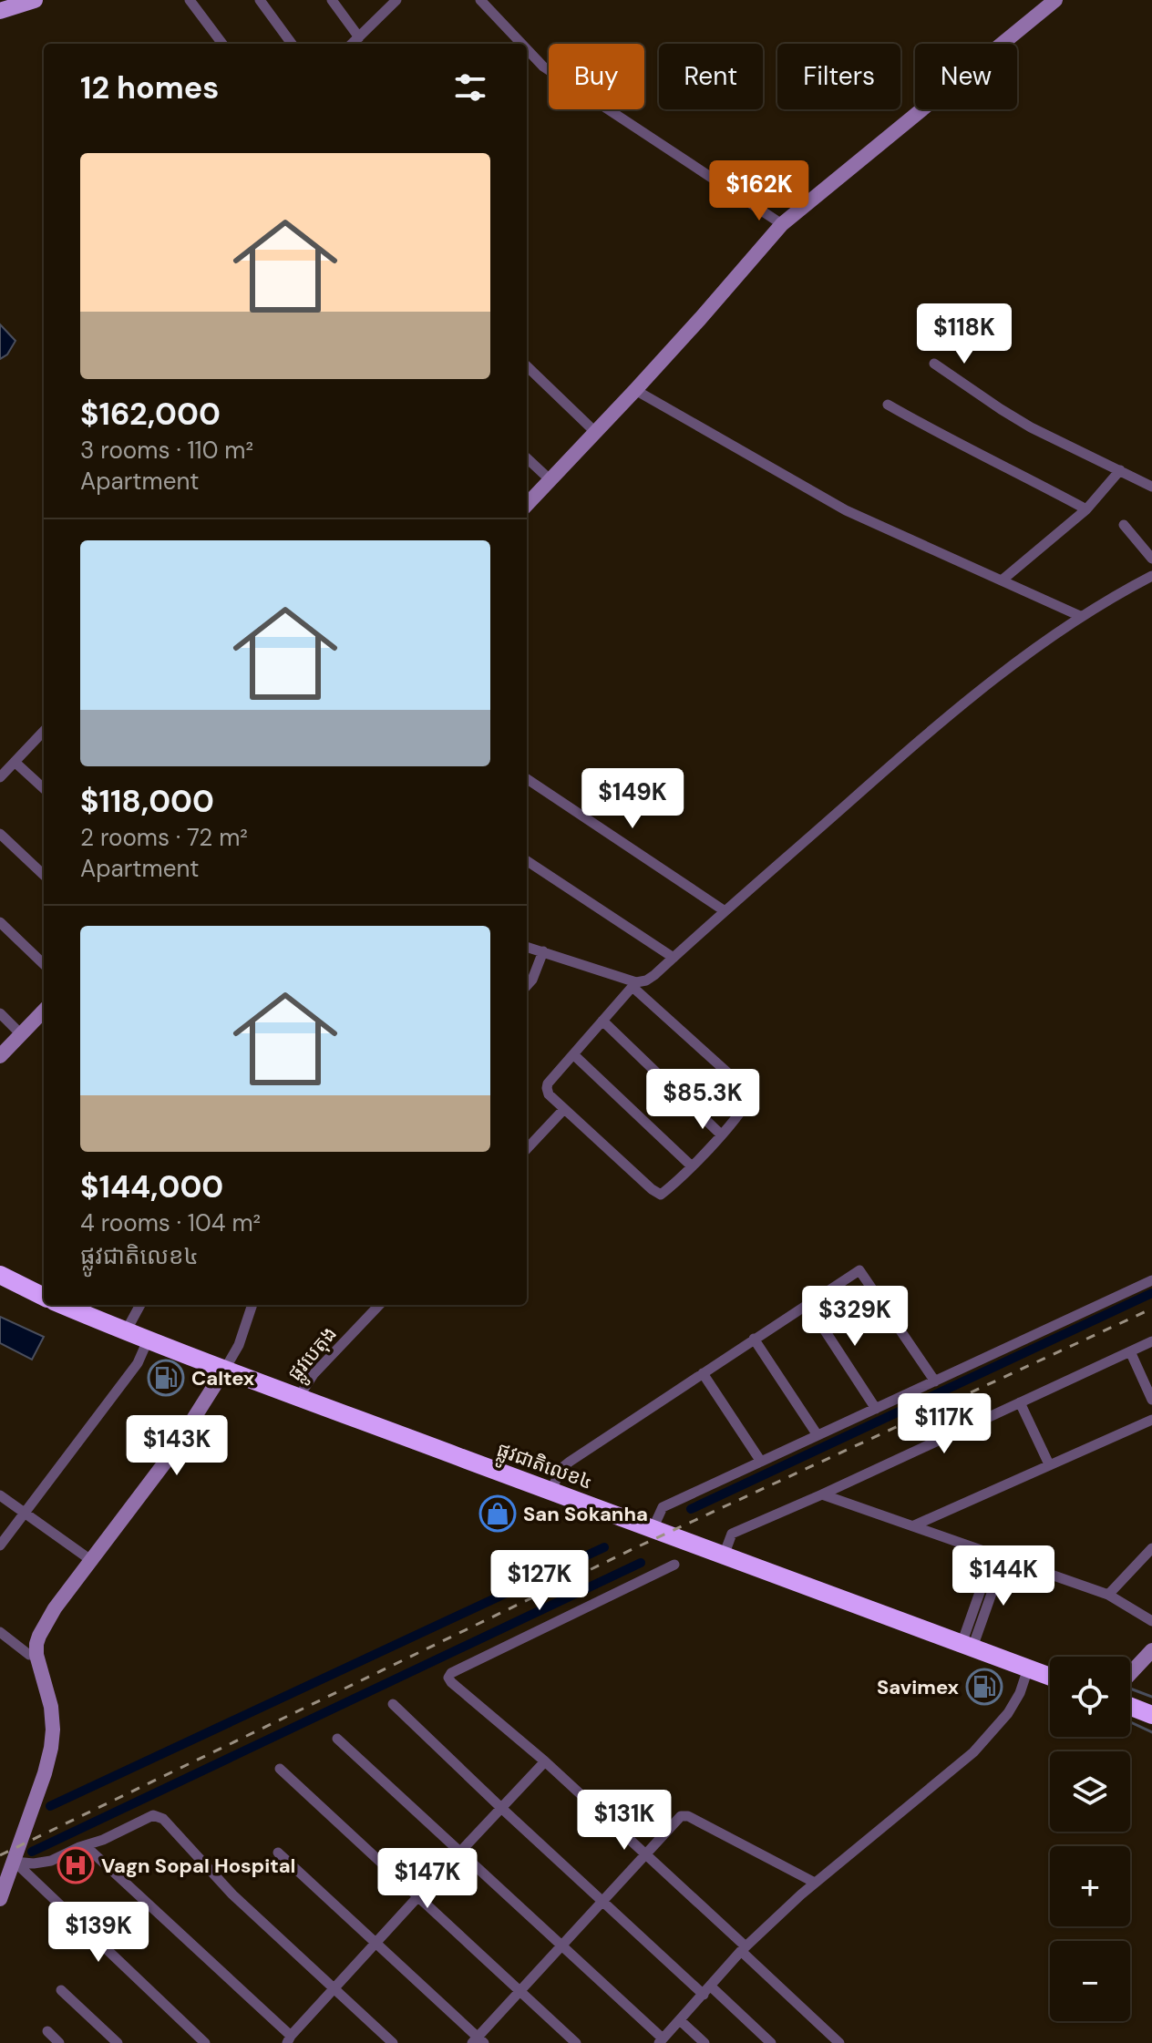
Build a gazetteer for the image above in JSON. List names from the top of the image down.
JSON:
{
  "streets": {
    "highway": ["ផ្លូវជាតិលេខ៤"],
    "street": ["ផ្លូវបេតុង"]
  },
  "crossings": [
    ["ផ្លូវបេតុង", "ផ្លូវជាតិលេខ៤"]
  ],
  "places": {
    "fuel station": ["Caltex", "Savimex"],
    "shop": ["San Sokanha"],
    "hospital": ["Vagn Sopal Hospital"]
  },
  "page": {
    "chip": [
      "Buy",
      "Rent",
      "Filters",
      "New"
    ],
    "heading": "12 homes",
    "list": [
      {
        "name": "$162,000",
        "note": "3 rooms · 110 m² · Apartment"
      },
      {
        "name": "$118,000",
        "note": "2 rooms · 72 m² · Apartment"
      },
      {
        "name": "$144,000",
        "note": "4 rooms · 104 m² · ផ្លូវជាតិលេខ៤"
      }
    ],
    "price": [
      "$162K",
      "$118K",
      "$149K",
      "$85.3K",
      "$329K",
      "$117K",
      "$143K",
      "$144K",
      "$127K",
      "$131K",
      "$147K",
      "$139K"
    ],
    "map_buttons": ["+", "−"]
  }
}
